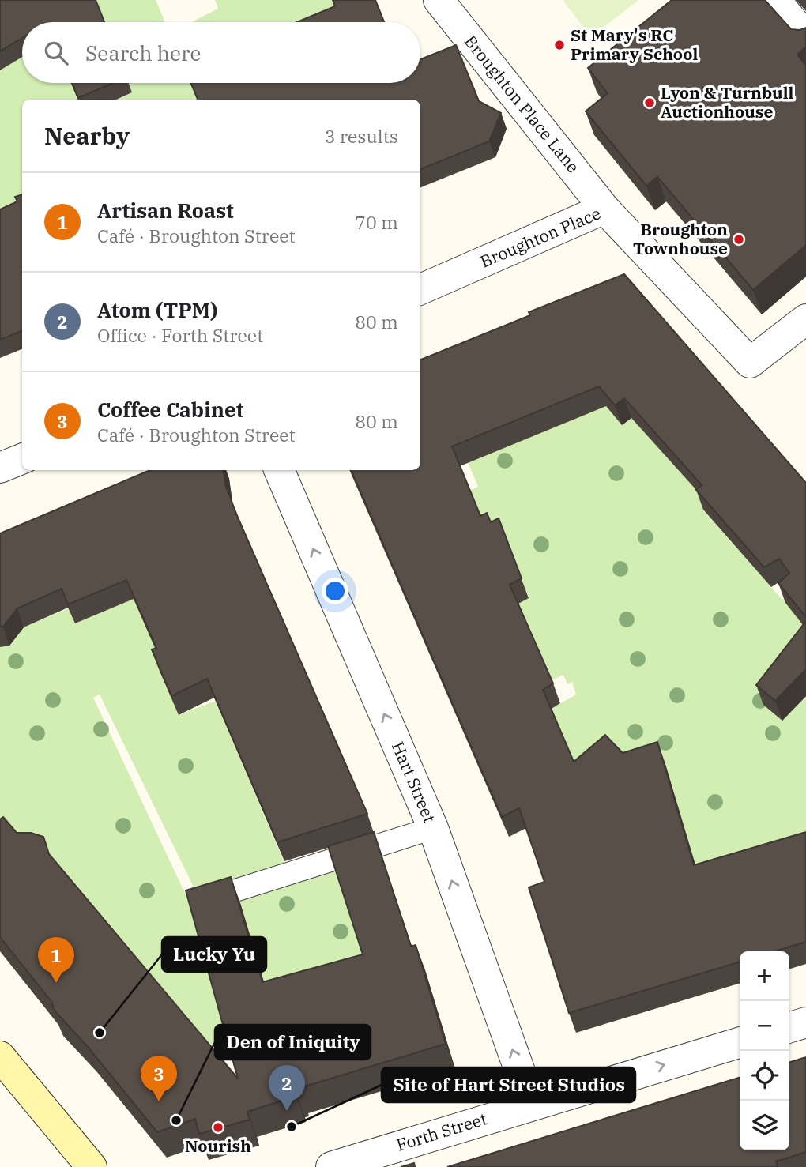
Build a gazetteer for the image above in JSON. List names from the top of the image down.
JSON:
{
  "streets": {
    "street": [
      "Broughton Place Lane",
      "Broughton Place",
      "Hart Street",
      "Forth Street"
    ]
  },
  "crossings": [
    ["Broughton Place Lane", "Broughton Place"],
    ["Hart Street", "Forth Street"]
  ],
  "one_way": ["Hart Street", "Forth Street"],
  "places": [
    "St Mary's RC Primary School",
    "Lyon & Turnbull Auctionhouse",
    "Broughton Townhouse",
    "Lucky Yu",
    "Den of Iniquity",
    "Site of Hart Street Studios",
    "Nourish"
  ],
  "page": {
    "search": "Search here",
    "heading": ["Nearby", "3 results"],
    "list": [
      {
        "mark": "1",
        "name": "Artisan Roast",
        "note": "Café · Broughton Street",
        "value": "70 m"
      },
      {
        "mark": "2",
        "name": "Atom (TPM)",
        "note": "Office · Forth Street",
        "value": "80 m"
      },
      {
        "mark": "3",
        "name": "Coffee Cabinet",
        "note": "Café · Broughton Street",
        "value": "80 m"
      }
    ],
    "pins": ["1", "3", "2"],
    "map_buttons": ["+", "−"]
  }
}
